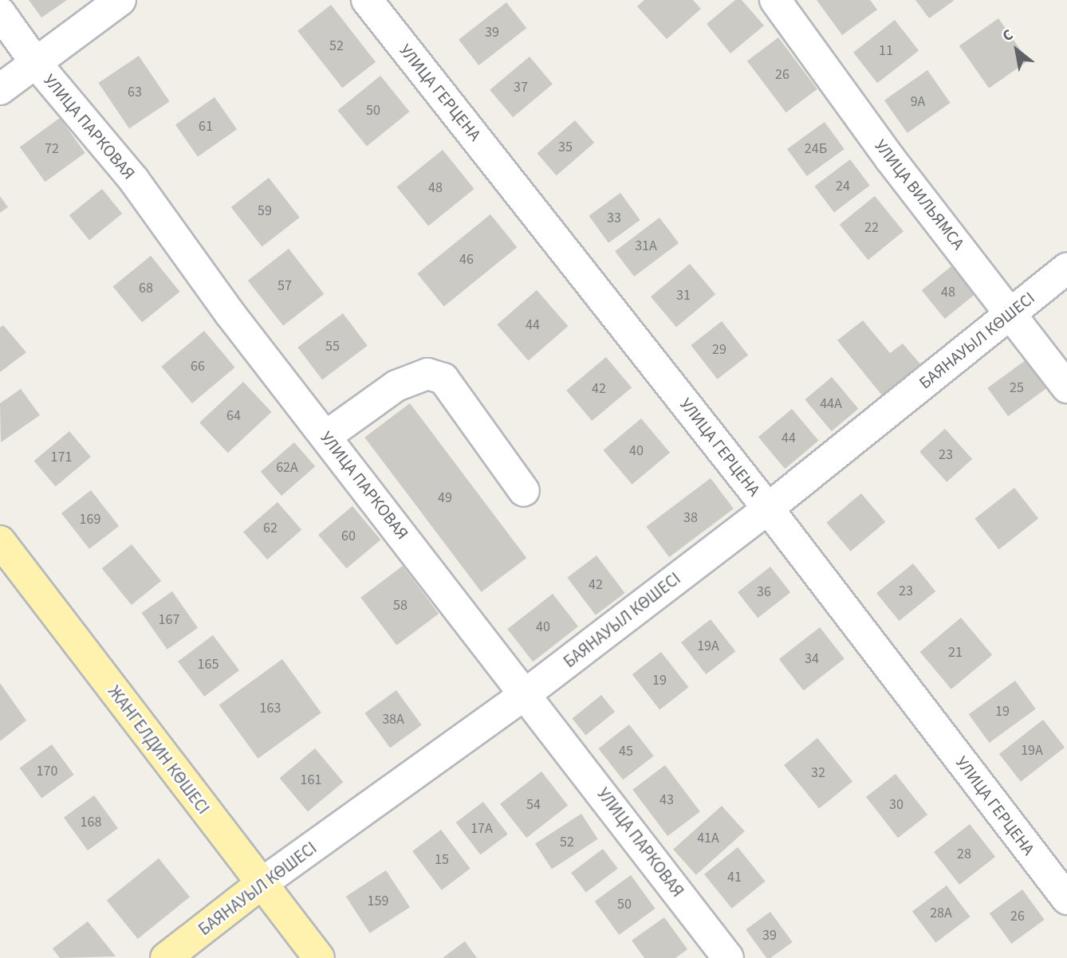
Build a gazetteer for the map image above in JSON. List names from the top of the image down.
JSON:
{
  "streets": {
    "main road": ["БАЯНАУЫЛ КӨШЕСІ", "ЖАНГЕЛДИН КӨШЕСІ"],
    "street": ["УЛИЦА ГЕРЦЕНА", "УЛИЦА ПАРКОВАЯ", "УЛИЦА ВИЛЬЯМСА"]
  },
  "crossings": [
    ["УЛИЦА ГЕРЦЕНА", "БАЯНАУЫЛ КӨШЕСІ"],
    ["УЛИЦА ПАРКОВАЯ", "БАЯНАУЫЛ КӨШЕСІ"],
    ["УЛИЦА ВИЛЬЯМСА", "БАЯНАУЫЛ КӨШЕСІ"],
    ["БАЯНАУЫЛ КӨШЕСІ", "ЖАНГЕЛДИН КӨШЕСІ"]
  ],
  "house_numbers": [
    "39",
    "52",
    "11",
    "26",
    "37",
    "63",
    "9А",
    "50",
    "61",
    "35",
    "72",
    "24Б",
    "24",
    "48",
    "59",
    "33",
    "22",
    "31А",
    "46",
    "57",
    "68",
    "48",
    "31",
    "44",
    "55",
    "29",
    "66",
    "25",
    "42",
    "44А",
    "64",
    "44",
    "40",
    "23",
    "171",
    "62А",
    "49",
    "38",
    "169",
    "62",
    "60",
    "42",
    "23",
    "36",
    "58",
    "167",
    "40",
    "19А",
    "21",
    "34",
    "165",
    "19",
    "163",
    "19",
    "38А",
    "19А",
    "45",
    "170",
    "32",
    "161",
    "43",
    "54",
    "30",
    "168",
    "17А",
    "41А",
    "52",
    "28",
    "15",
    "41",
    "159",
    "50",
    "28А",
    "26",
    "39"
  ],
  "north": "top left"
}
